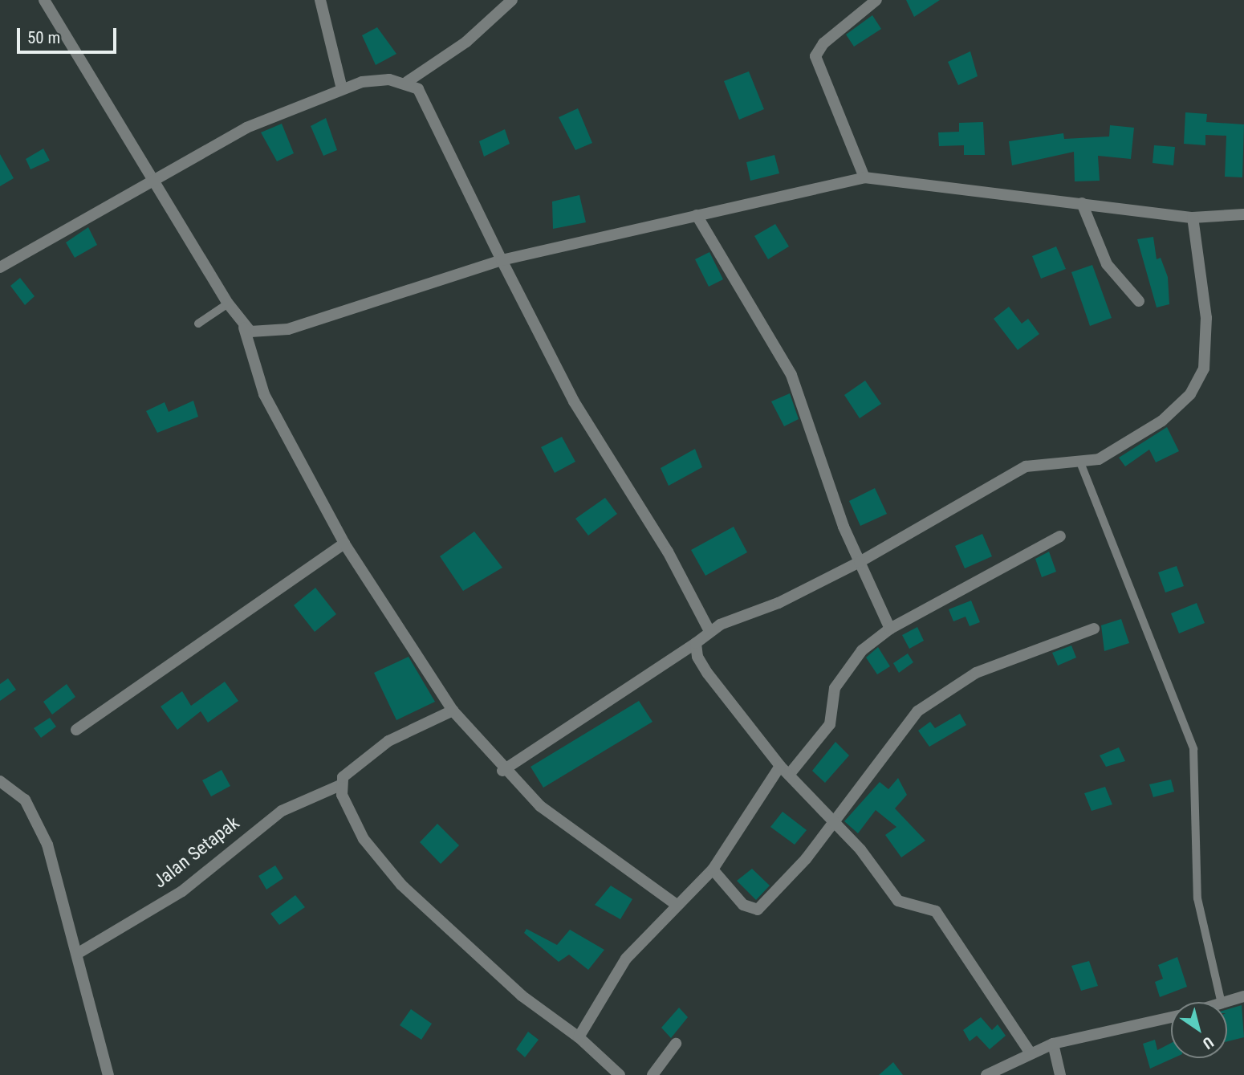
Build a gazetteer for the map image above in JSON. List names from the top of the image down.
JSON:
{
  "streets": {
    "street": ["Jalan Setapak"]
  },
  "scale_bar": "50 m",
  "north": "bottom right"
}
